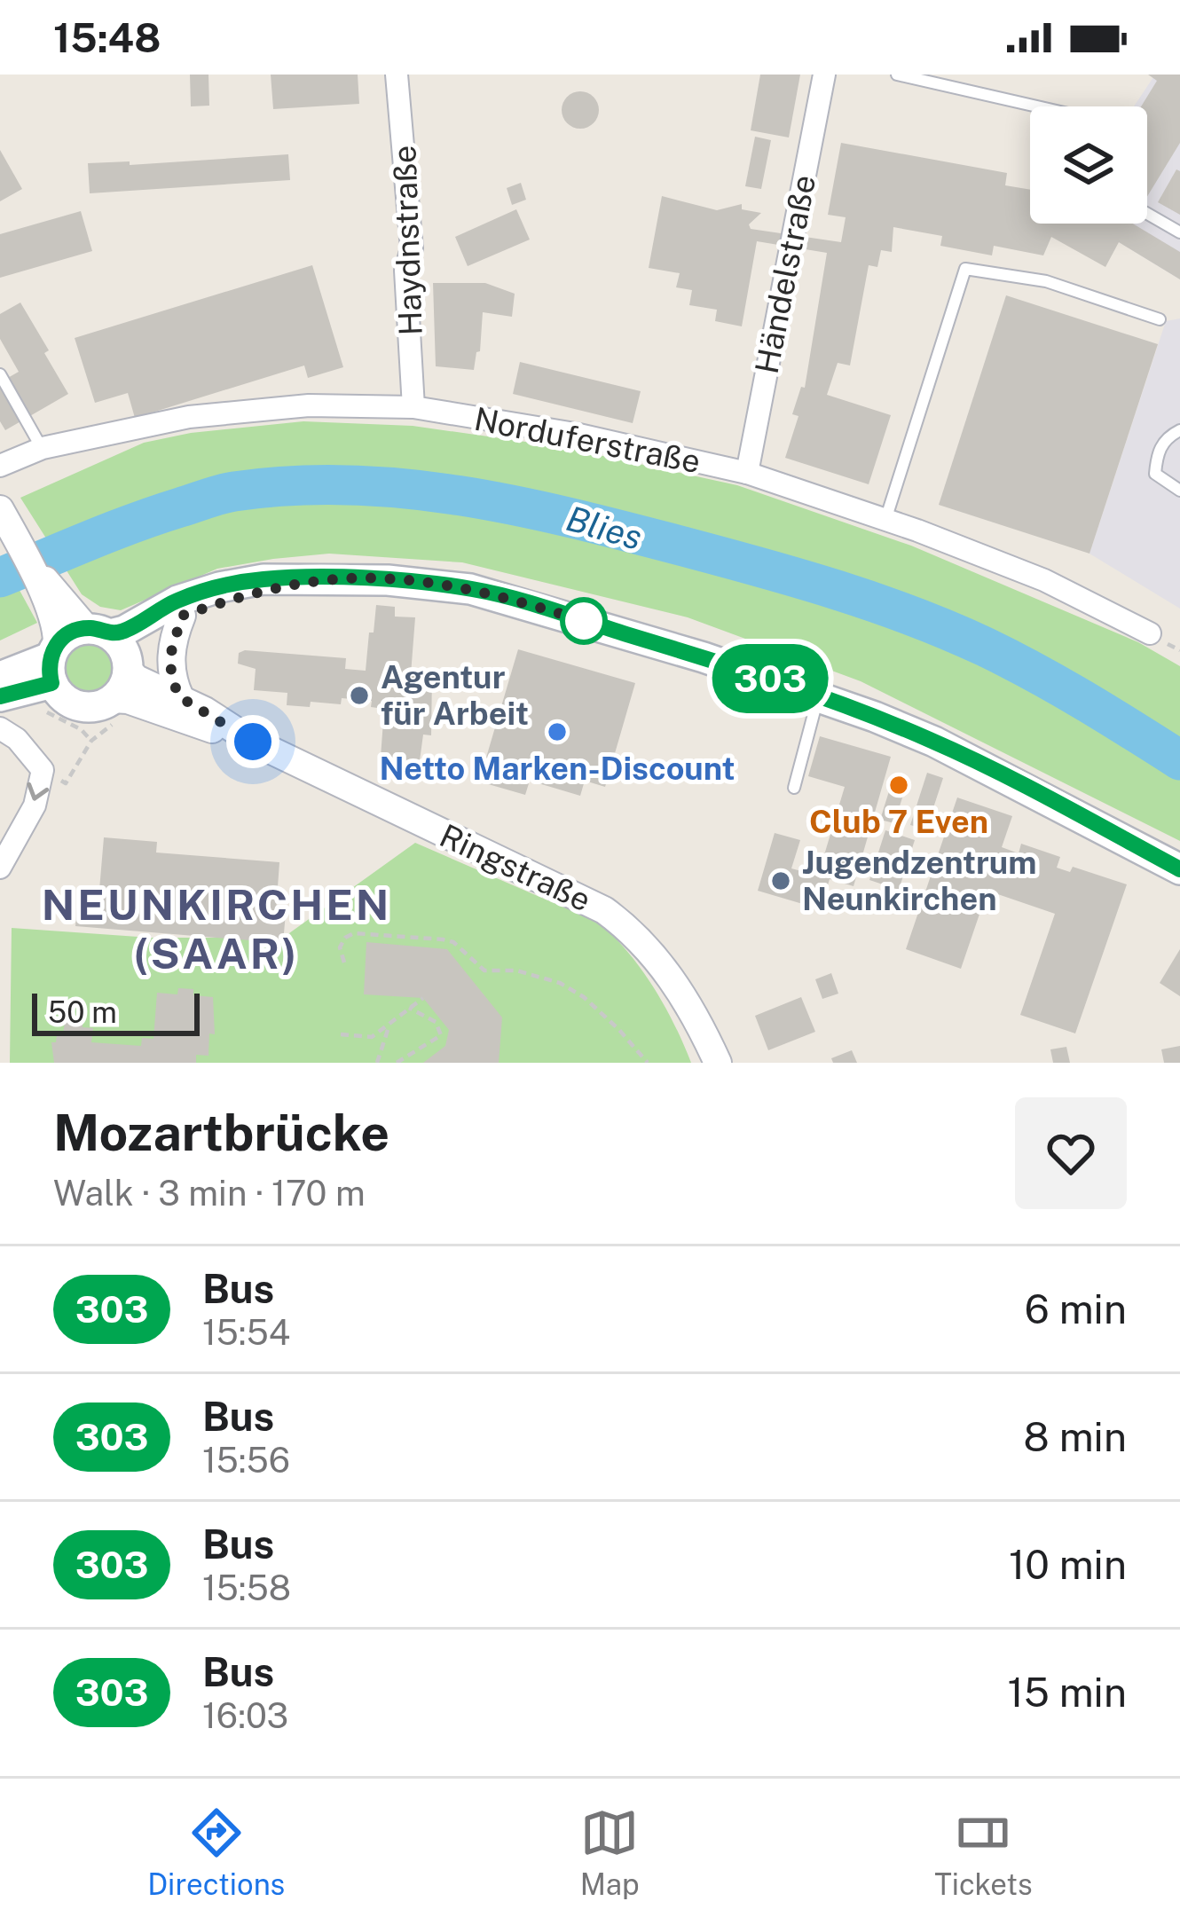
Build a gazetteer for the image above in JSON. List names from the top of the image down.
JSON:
{
  "streets": {
    "street": [
      "Haydnstraße",
      "Händelstraße",
      "Norduferstraße",
      "Ringstraße"
    ]
  },
  "crossings": [
    ["Haydnstraße", "Norduferstraße"],
    ["Händelstraße", "Norduferstraße"]
  ],
  "districts": ["NEUNKIRCHEN (SAAR)"],
  "water": ["Blies"],
  "places": [
    "Agentur für Arbeit",
    "Netto Marken-Discount",
    "Club 7 Even",
    "Jugendzentrum Neunkirchen"
  ],
  "lines": ["bus line 303"],
  "scale_bar": "50 m",
  "page": {
    "status": "15:48",
    "on_map": "303",
    "scale": "50 m",
    "heading": ["Mozartbrücke", "Walk · 3 min · 170 m"],
    "list": [
      {
        "mark": "303",
        "name": "Bus",
        "note": "15:54",
        "value": "6 min"
      },
      {
        "mark": "303",
        "name": "Bus",
        "note": "15:56",
        "value": "8 min"
      },
      {
        "mark": "303",
        "name": "Bus",
        "note": "15:58",
        "value": "10 min"
      },
      {
        "mark": "303",
        "name": "Bus",
        "note": "16:03",
        "value": "15 min"
      }
    ],
    "tabs": ["Directions", "Map", "Tickets"]
  }
}
